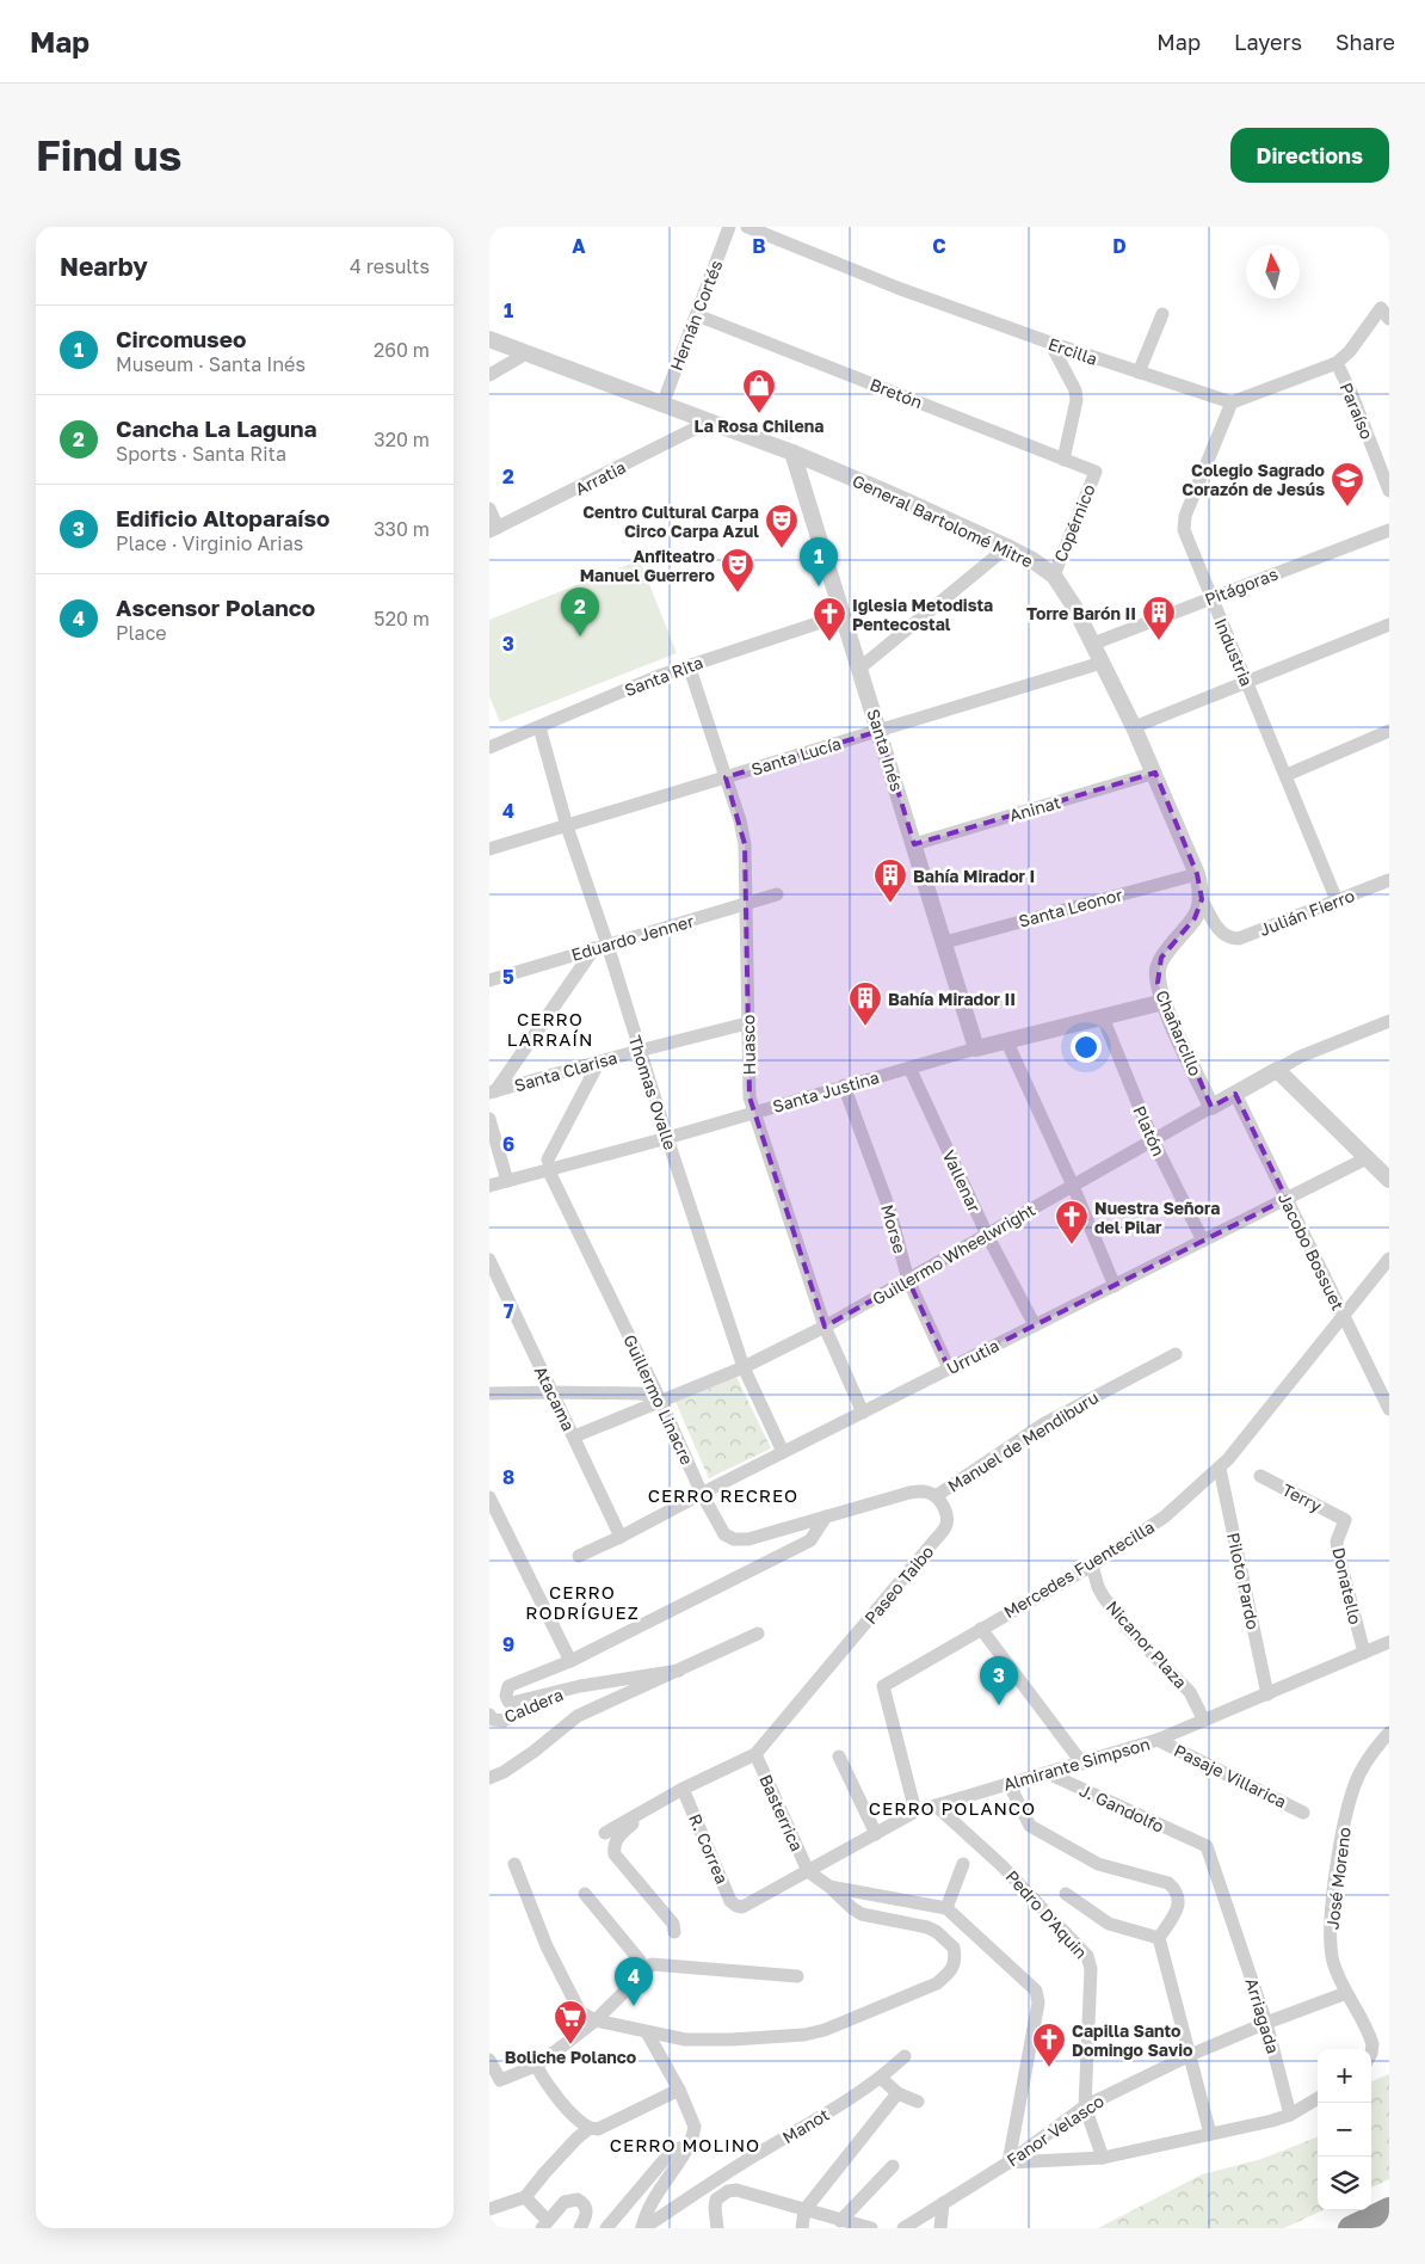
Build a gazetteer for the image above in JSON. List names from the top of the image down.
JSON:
{
  "streets": {
    "street": [
      "Hernán Cortés",
      "Ercilla",
      "Bretón",
      "Paraíso",
      "Arratia",
      "General Bartolomé Mitre",
      "Copérnico",
      "Pitágoras",
      "Industria",
      "Santa Rita",
      "Santa Inés",
      "Santa Lucía",
      "Aninat",
      "Santa Leonor",
      "Julián Fierro",
      "Eduardo Jenner",
      "Chañarcillo",
      "Huasco",
      "Santa Clarisa",
      "Santa Justina",
      "Thomas Ovalle",
      "Platón",
      "Vallenar",
      "Morse",
      "Jacobo Bossuet",
      "Guillermo Wheelwright",
      "Urrutia",
      "Atacama",
      "Guillermo Linacre",
      "Manuel de Mendiburu",
      "Terry",
      "Mercedes Fuentecilla",
      "Piloto Pardo",
      "Paseo Taibo",
      "Donatello",
      "Nicanor Plaza",
      "Caldera",
      "Almirante Simpson",
      "Pasaje Villarica",
      "J. Gandolfo",
      "Basterrica",
      "R. Correa",
      "José Moreno",
      "Pedro D'Aquin",
      "Arriagada",
      "Manot",
      "Fanor Velasco"
    ]
  },
  "crossings": [
    ["Hernán Cortés", "Bretón"],
    ["Hernán Cortés", "General Bartolomé Mitre"],
    ["Ercilla", "Industria"],
    ["Bretón", "Copérnico"],
    ["Arratia", "General Bartolomé Mitre"],
    ["General Bartolomé Mitre", "Copérnico"],
    ["General Bartolomé Mitre", "Pitágoras"],
    ["General Bartolomé Mitre", "Santa Inés"],
    ["General Bartolomé Mitre", "Santa Lucía"],
    ["General Bartolomé Mitre", "Aninat"],
    ["General Bartolomé Mitre", "Santa Leonor"],
    ["General Bartolomé Mitre", "Julián Fierro"],
    ["General Bartolomé Mitre", "Chañarcillo"],
    ["Pitágoras", "Industria"],
    ["Industria", "Julián Fierro"],
    ["Santa Rita", "Santa Inés"],
    ["Santa Rita", "Huasco"],
    ["Santa Rita", "Thomas Ovalle"],
    ["Santa Inés", "Santa Lucía"],
    ["Santa Inés", "Aninat"],
    ["Santa Inés", "Santa Leonor"],
    ["Santa Inés", "Santa Justina"],
    ["Santa Lucía", "Huasco"],
    ["Santa Lucía", "Thomas Ovalle"],
    ["Eduardo Jenner", "Huasco"],
    ["Eduardo Jenner", "Thomas Ovalle"],
    ["Chañarcillo", "Santa Justina"],
    ["Chañarcillo", "Guillermo Wheelwright"],
    ["Huasco", "Santa Clarisa"],
    ["Huasco", "Santa Justina"],
    ["Huasco", "Guillermo Wheelwright"],
    ["Huasco", "Urrutia"],
    ["Santa Clarisa", "Thomas Ovalle"],
    ["Santa Justina", "Thomas Ovalle"],
    ["Santa Justina", "Platón"],
    ["Santa Justina", "Vallenar"],
    ["Santa Justina", "Morse"],
    ["Santa Justina", "Guillermo Linacre"],
    ["Thomas Ovalle", "Guillermo Wheelwright"],
    ["Thomas Ovalle", "Urrutia"],
    ["Platón", "Guillermo Wheelwright"],
    ["Platón", "Urrutia"],
    ["Vallenar", "Guillermo Wheelwright"],
    ["Vallenar", "Urrutia"],
    ["Morse", "Guillermo Wheelwright"],
    ["Morse", "Urrutia"],
    ["Jacobo Bossuet", "Guillermo Wheelwright"],
    ["Jacobo Bossuet", "Urrutia"],
    ["Jacobo Bossuet", "Mercedes Fuentecilla"],
    ["Guillermo Wheelwright", "Atacama"],
    ["Guillermo Wheelwright", "Guillermo Linacre"],
    ["Urrutia", "Atacama"],
    ["Urrutia", "Guillermo Linacre"],
    ["Manuel de Mendiburu", "Paseo Taibo"],
    ["Terry", "Donatello"],
    ["Mercedes Fuentecilla", "Piloto Pardo"],
    ["Mercedes Fuentecilla", "Nicanor Plaza"],
    ["Mercedes Fuentecilla", "Almirante Simpson"],
    ["Piloto Pardo", "Almirante Simpson"],
    ["Paseo Taibo", "Basterrica"],
    ["Donatello", "Almirante Simpson"],
    ["Nicanor Plaza", "Almirante Simpson"],
    ["Almirante Simpson", "Pasaje Villarica"],
    ["Almirante Simpson", "J. Gandolfo"],
    ["Almirante Simpson", "Basterrica"],
    ["Almirante Simpson", "R. Correa"],
    ["Almirante Simpson", "Pedro D'Aquin"],
    ["J. Gandolfo", "Arriagada"],
    ["José Moreno", "Fanor Velasco"],
    ["Pedro D'Aquin", "Fanor Velasco"],
    ["Arriagada", "Fanor Velasco"]
  ],
  "districts": [
    "CERRO LARRAÍN",
    "CERRO RECREO",
    "CERRO RODRÍGUEZ",
    "CERRO POLANCO",
    "CERRO MOLINO"
  ],
  "places": {
    "shop": ["La Rosa Chilena"],
    "school or university": ["Colegio Sagrado Corazón de Jesús"],
    "theatre": ["Centro Cultural Carpa Circo Carpa Azul", "Anfiteatro Manuel Guerrero"],
    "building": ["Torre Barón II", "Bahía Mirador I", "Bahía Mirador II"],
    "church": ["Iglesia Metodista Pentecostal", "Nuestra Señora del Pilar", "Capilla Santo Domingo Savio"],
    "supermarket": ["Boliche Polanco"]
  },
  "north": "top",
  "page": {
    "header": "Map",
    "nav": ["Map", "Layers", "Share"],
    "buttons": "Directions",
    "title": "Find us",
    "heading": ["Nearby", "4 results"],
    "list": [
      {
        "mark": "1",
        "name": "Circomuseo",
        "note": "Museum · Santa Inés",
        "value": "260 m"
      },
      {
        "mark": "2",
        "name": "Cancha La Laguna",
        "note": "Sports · Santa Rita",
        "value": "320 m"
      },
      {
        "mark": "3",
        "name": "Edificio Altoparaíso",
        "note": "Place · Virginio Arias",
        "value": "330 m"
      },
      {
        "mark": "4",
        "name": "Ascensor Polanco",
        "note": "Place",
        "value": "520 m"
      }
    ],
    "pins": [
      "1",
      "2",
      "3",
      "4"
    ],
    "map_buttons": ["+", "−"]
  },
  "grid": {
    "columns": [
      "A",
      "B",
      "C",
      "D"
    ],
    "rows": [
      "1",
      "2",
      "3",
      "4",
      "5",
      "6",
      "7",
      "8",
      "9"
    ]
  }
}
